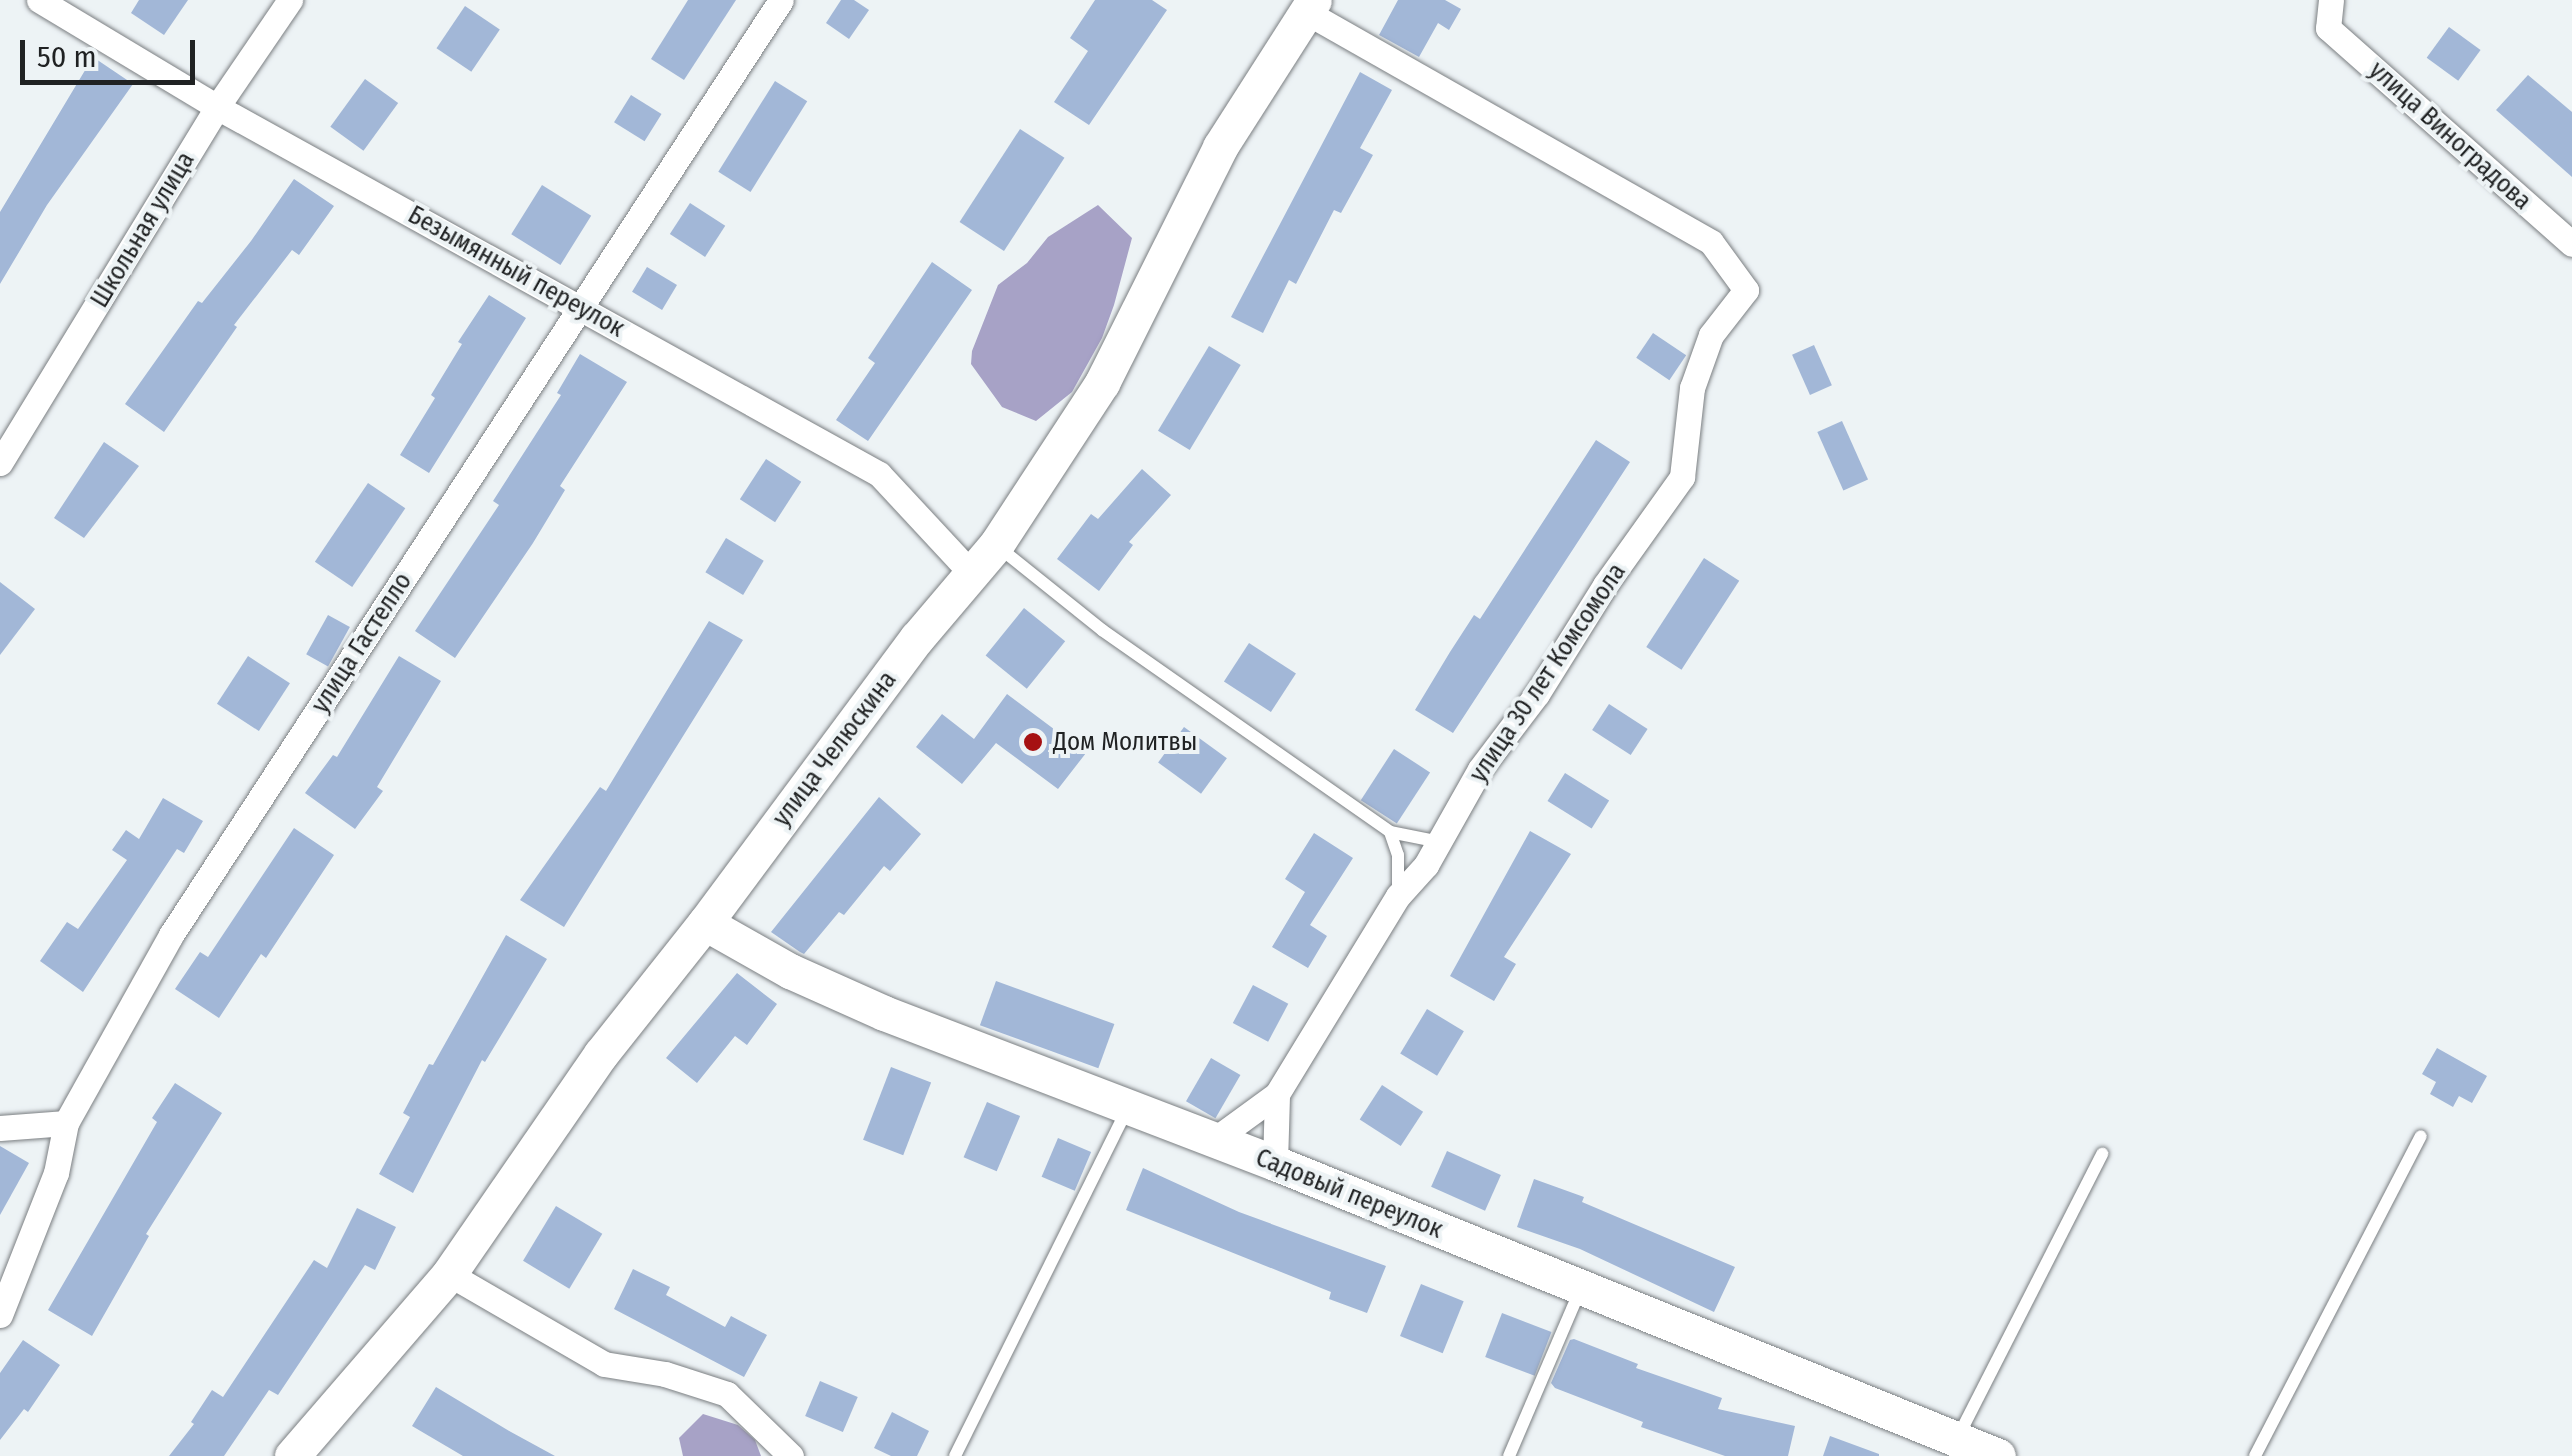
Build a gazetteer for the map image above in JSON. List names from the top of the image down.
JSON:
{
  "streets": {
    "street": [
      "улица Виноградова",
      "Школьная улица",
      "Безымянный переулок",
      "улица Гастелло",
      "улица 30 лет Комсомола",
      "улица Челюскина",
      "Садовый переулок"
    ]
  },
  "crossings": [
    ["Школьная улица", "Безымянный переулок"],
    ["Безымянный переулок", "улица Гастелло"],
    ["Безымянный переулок", "улица Челюскина"],
    ["улица 30 лет Комсомола", "улица Челюскина"],
    ["улица 30 лет Комсомола", "Садовый переулок"],
    ["улица Челюскина", "Садовый переулок"]
  ],
  "places": ["Дом Молитвы"],
  "scale_bar": "50 m"
}
